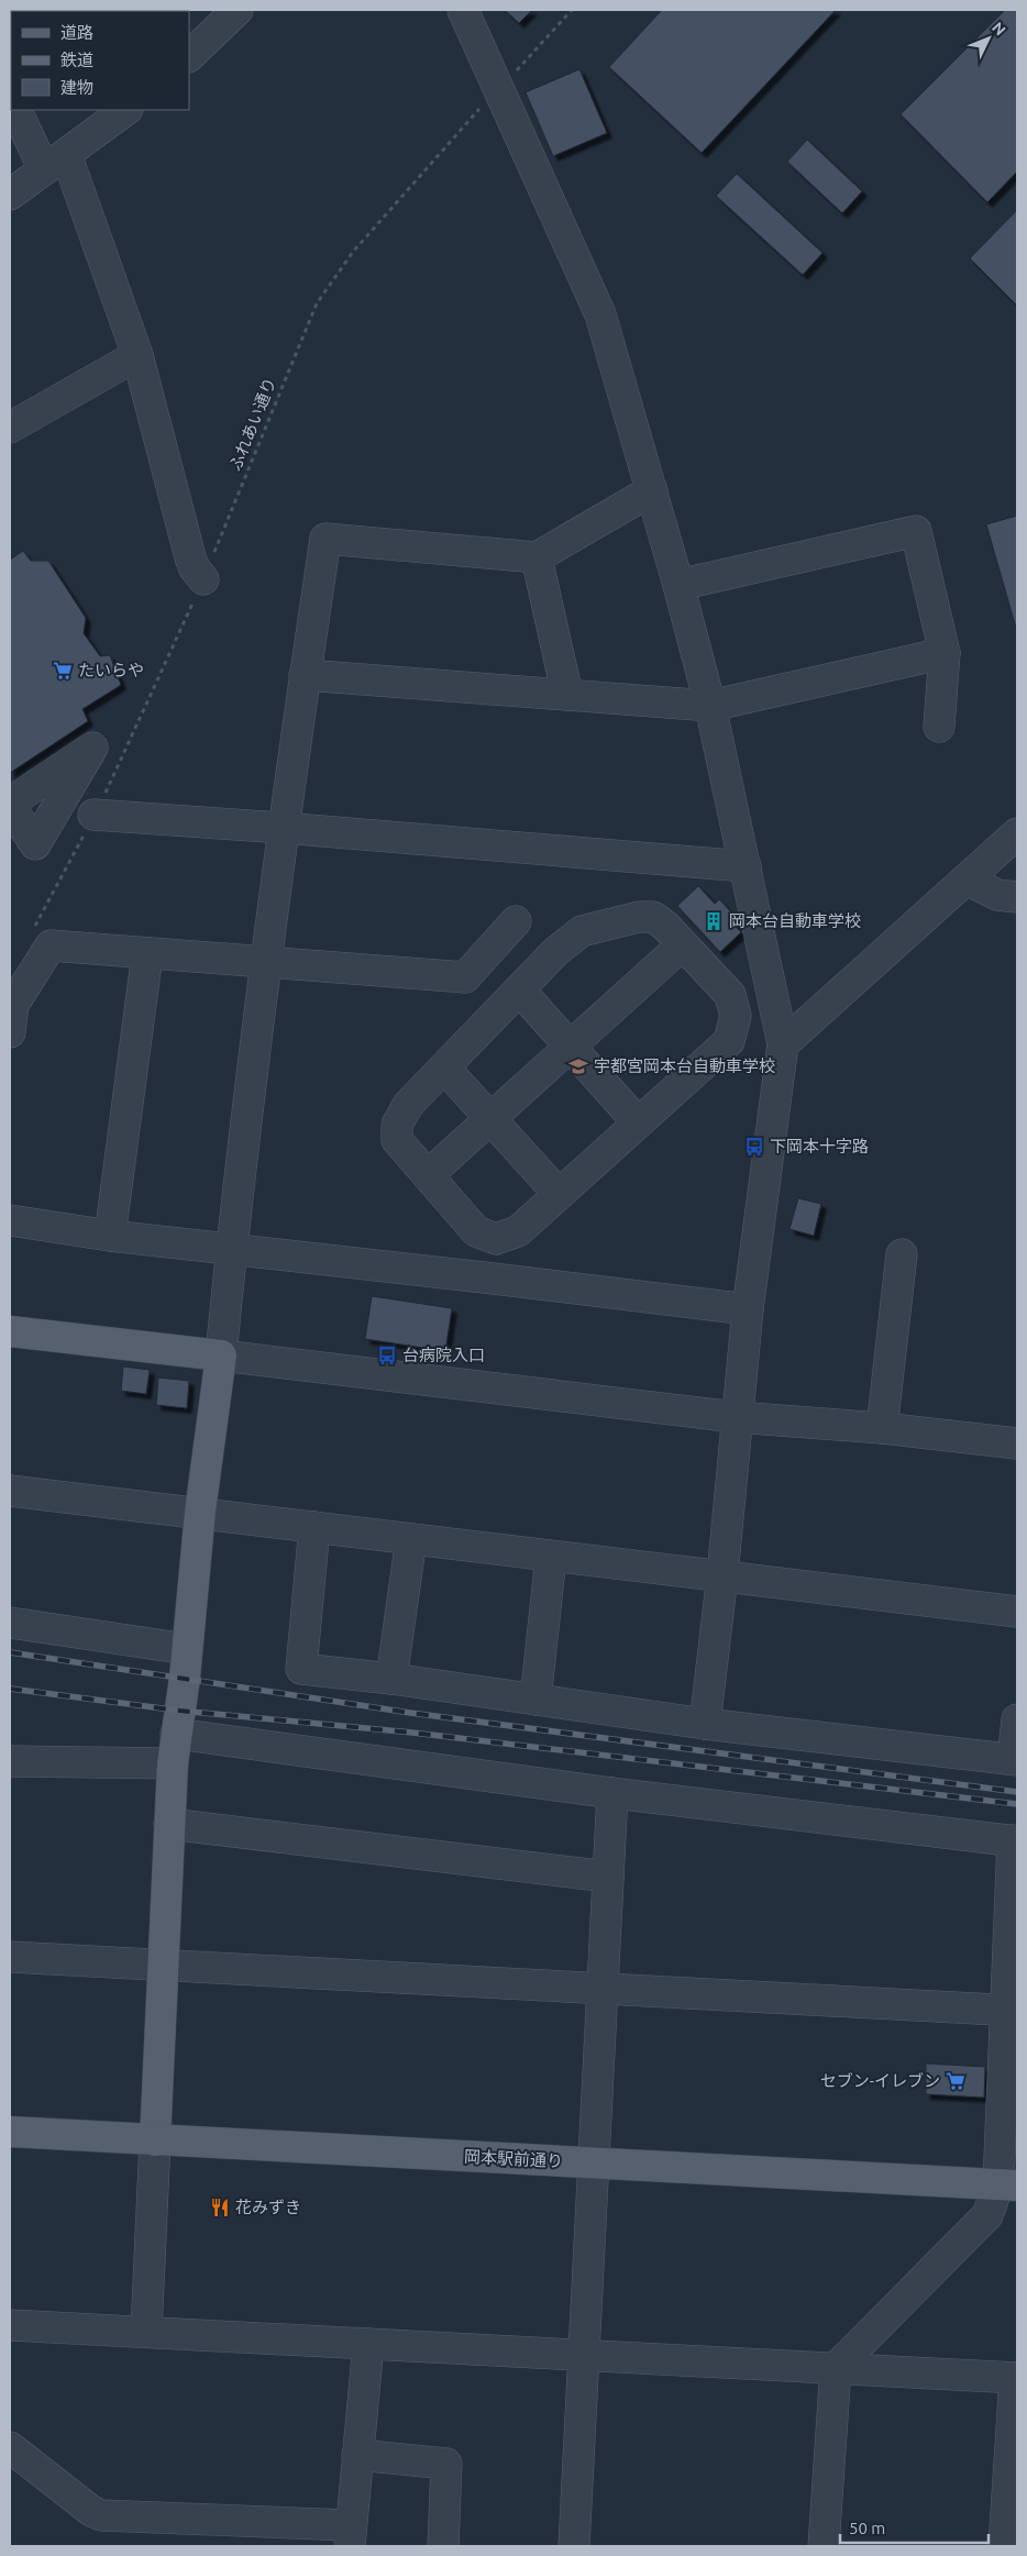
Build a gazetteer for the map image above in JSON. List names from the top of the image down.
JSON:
{
  "streets": {
    "main road": ["岡本駅前通り"],
    "path": ["ふれあい通り"]
  },
  "places": {
    "supermarket": ["たいらや", "セブン-イレブン"],
    "building": ["岡本台自動車学校"],
    "school or university": ["宇都宮岡本台自動車学校"],
    "bus stop": ["下岡本十字路", "台病院入口"],
    "restaurant": ["花みずき"]
  },
  "legend": ["道路", "鉄道", "建物"],
  "scale_bar": "50 m",
  "north": "top right"
}
